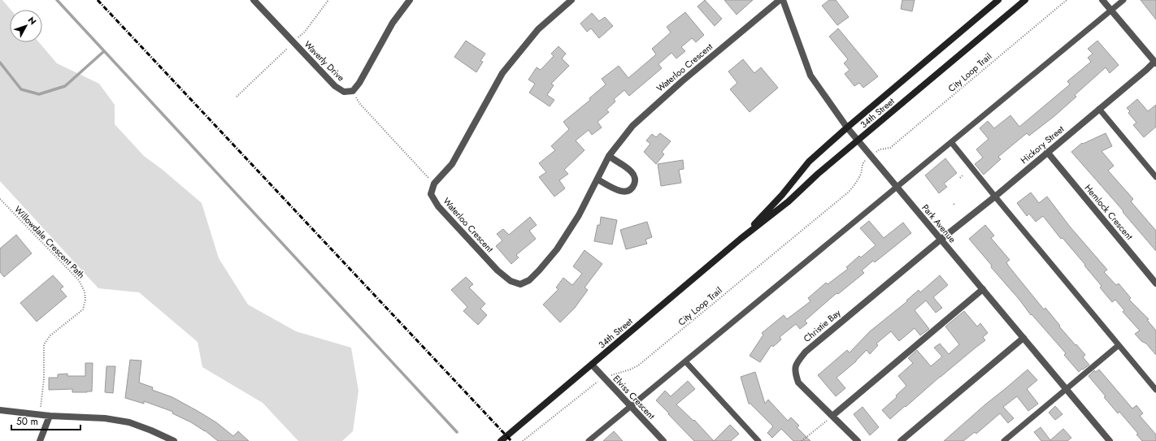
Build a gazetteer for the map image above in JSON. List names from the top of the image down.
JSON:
{
  "streets": {
    "main road": ["34th Street"],
    "street": [
      "Waverly Drive",
      "Waterloo Crescent",
      "Hickory Street",
      "Hemlock Crescent",
      "Park Avenue",
      "Christie Bay",
      "Elviss Crescent"
    ],
    "path": ["City Loop Trail", "Willowdale Crescent Path"]
  },
  "crossings": [
    ["City Loop Trail", "Elviss Crescent"],
    ["34th Street", "Park Avenue"],
    ["34th Street", "Elviss Crescent"],
    ["Hickory Street", "Hemlock Crescent"],
    ["Hickory Street", "Park Avenue"],
    ["Hickory Street", "Christie Bay"],
    ["Park Avenue", "Christie Bay"]
  ],
  "scale_bar": "50 m",
  "north": "top right"
}
